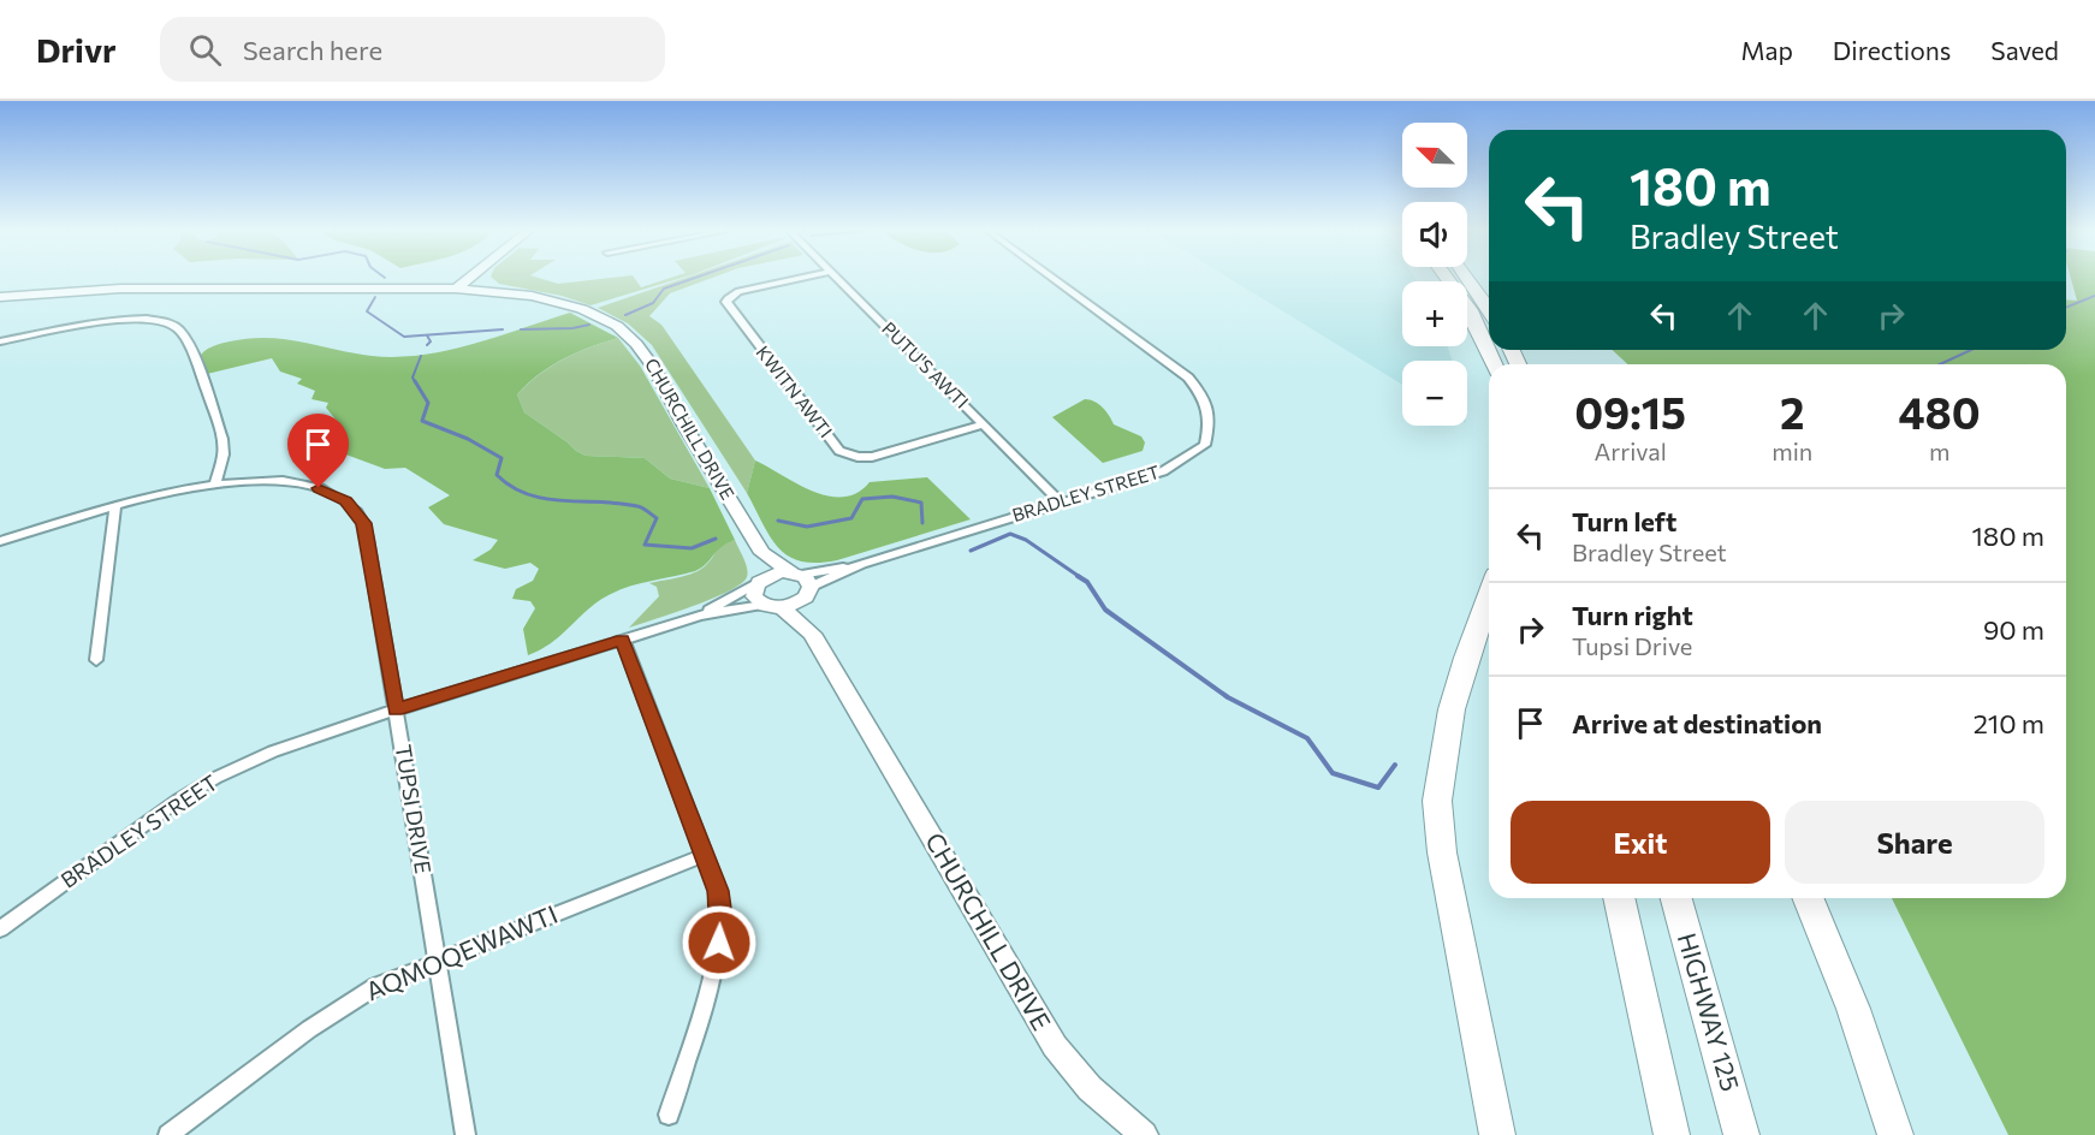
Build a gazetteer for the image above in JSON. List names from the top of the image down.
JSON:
{
  "streets": {
    "highway": ["HIGHWAY 125"],
    "main road": ["CHURCHILL DRIVE"],
    "street": [
      "PUTU'S AWTI",
      "KWITN AWTI",
      "BRADLEY STREET",
      "TUPSI DRIVE",
      "AQMOQEWAWTI"
    ]
  },
  "crossings": [
    ["PUTU'S AWTI", "KWITN AWTI"],
    ["PUTU'S AWTI", "BRADLEY STREET"],
    ["CHURCHILL DRIVE", "BRADLEY STREET"],
    ["BRADLEY STREET", "TUPSI DRIVE"],
    ["TUPSI DRIVE", "AQMOQEWAWTI"]
  ],
  "north": "top left",
  "page": {
    "header": "Drivr",
    "search": "Search here",
    "nav": ["Map", "Directions", "Saved"],
    "map_buttons": ["+", "−"],
    "turn": ["180 m", "Bradley Street"],
    "eta": [
      "09:15",
      "Arrival",
      "2",
      "min",
      "480",
      "m"
    ],
    "list": [
      {
        "name": "Turn left",
        "note": "Bradley Street",
        "value": "180 m"
      },
      {
        "name": "Turn right",
        "note": "Tupsi Drive",
        "value": "90 m"
      },
      {
        "name": "Arrive at destination",
        "value": "210 m"
      }
    ],
    "buttons": ["Exit", "Share"]
  }
}
